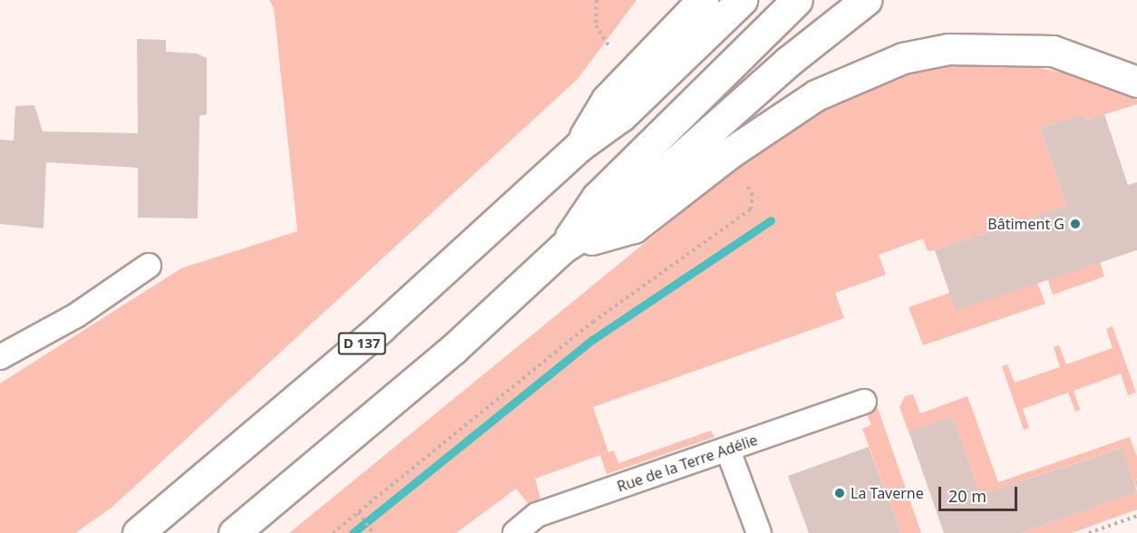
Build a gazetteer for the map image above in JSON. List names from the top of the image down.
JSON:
{
  "streets": {
    "highway": ["D 137"],
    "street": ["Rue de la Terre Adélie"]
  },
  "places": ["Bâtiment G", "La Taverne"],
  "scale_bar": "20 m"
}
